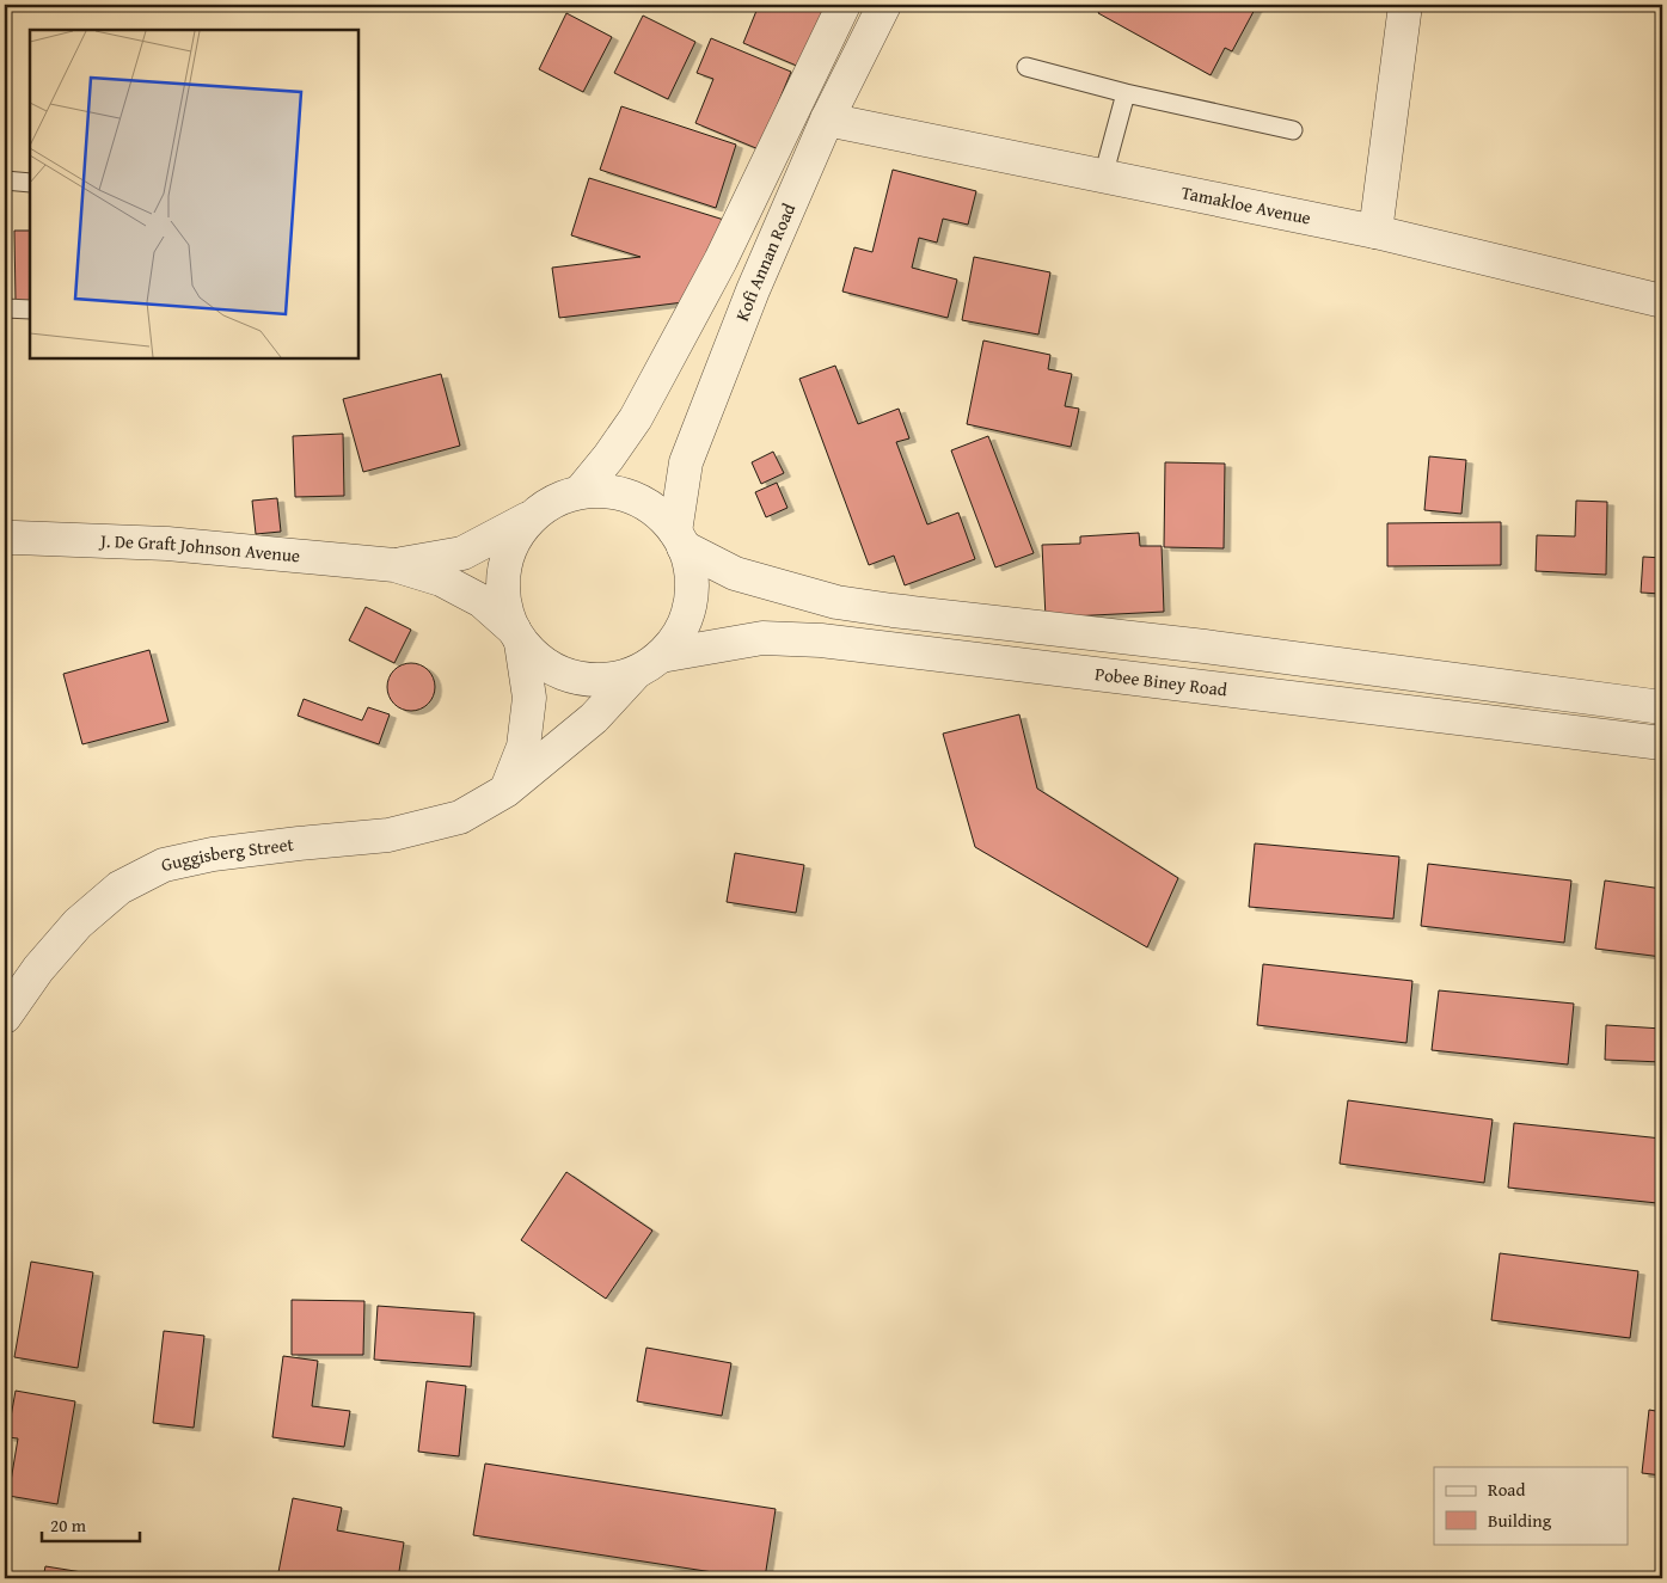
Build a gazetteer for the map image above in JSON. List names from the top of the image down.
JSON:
{
  "streets": {
    "street": [
      "Tamakloe Avenue",
      "Kofi Annan Road",
      "J. De Graft Johnson Avenue",
      "Pobee Biney Road",
      "Guggisberg Street"
    ]
  },
  "crossings": [
    ["Tamakloe Avenue", "Kofi Annan Road"],
    ["Kofi Annan Road", "J. De Graft Johnson Avenue"],
    ["Kofi Annan Road", "Pobee Biney Road"],
    ["Kofi Annan Road", "Guggisberg Street"],
    ["J. De Graft Johnson Avenue", "Pobee Biney Road"],
    ["J. De Graft Johnson Avenue", "Guggisberg Street"],
    ["Pobee Biney Road", "Guggisberg Street"]
  ],
  "legend": ["Road", "Building"],
  "scale_bar": "20 m"
}
